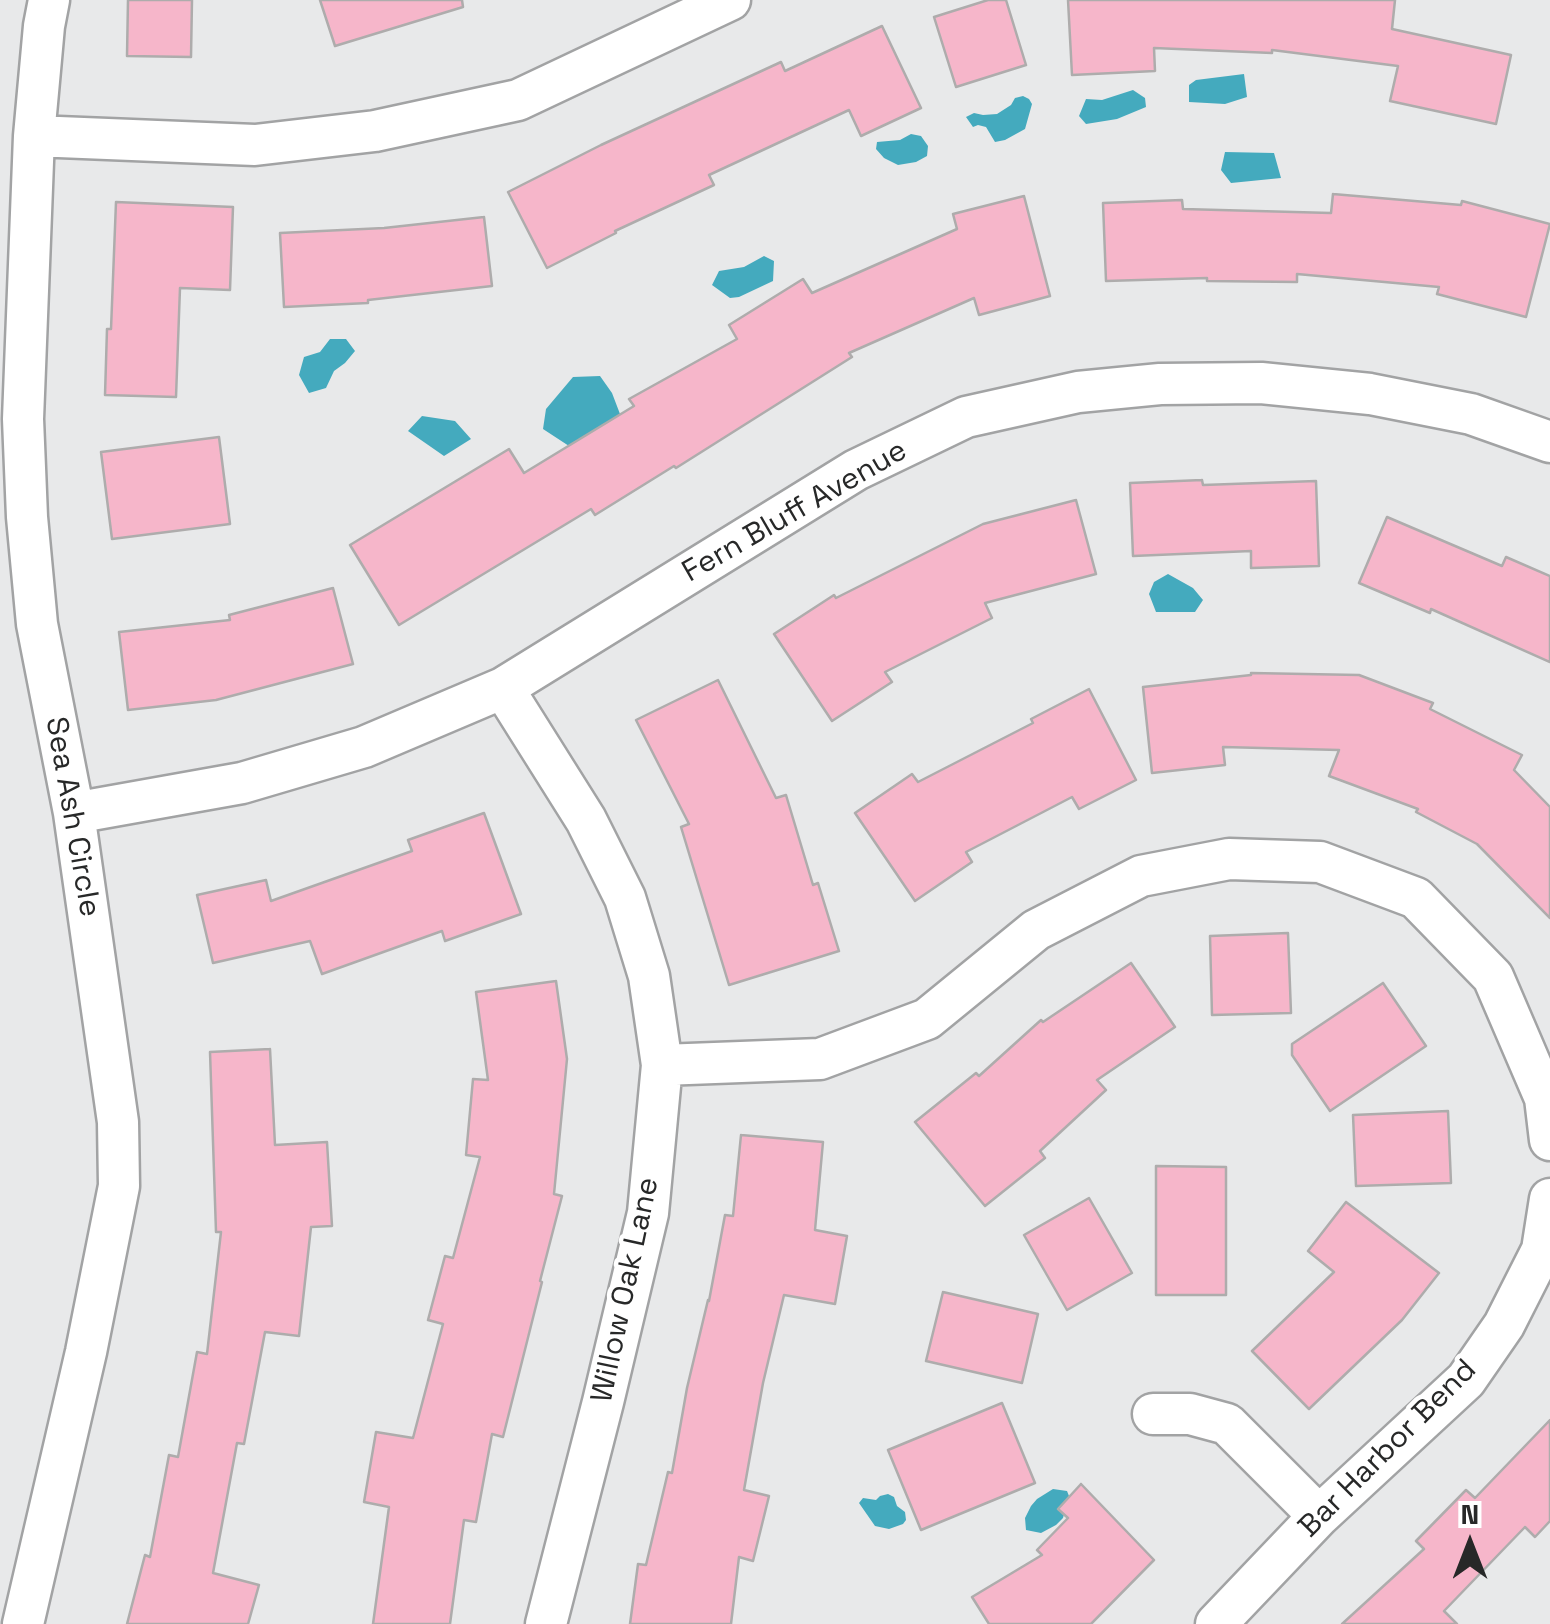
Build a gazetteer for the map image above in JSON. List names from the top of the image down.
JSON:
{
  "streets": {
    "street": [
      "Fern Bluff Avenue",
      "Sea Ash Circle",
      "Willow Oak Lane",
      "Bar Harbor Bend"
    ]
  },
  "crossings": [
    ["Fern Bluff Avenue", "Sea Ash Circle"],
    ["Fern Bluff Avenue", "Willow Oak Lane"]
  ],
  "north": "top"
}
